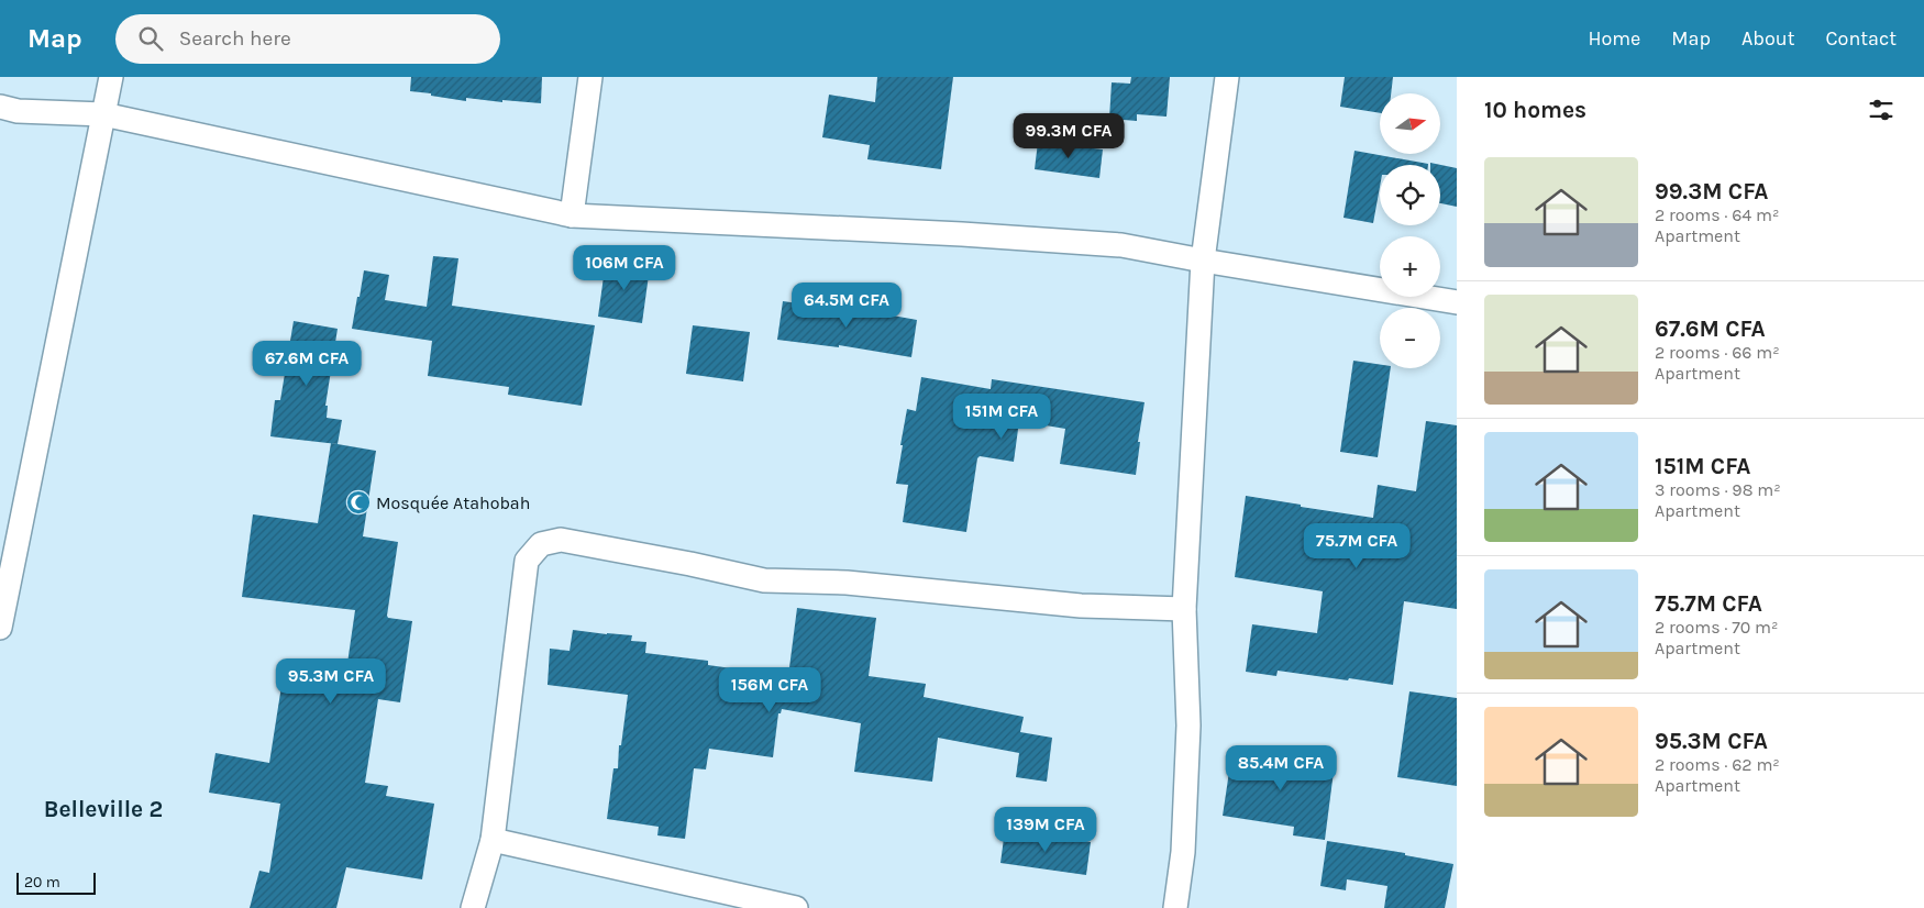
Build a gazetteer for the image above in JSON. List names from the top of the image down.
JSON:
{
  "districts": ["Belleville 2"],
  "places": {
    "mosque": ["Mosquée Atahobah"]
  },
  "scale_bar": "20 m",
  "north": "right",
  "page": {
    "header": "Map",
    "search": "Search here",
    "nav": [
      "Home",
      "Map",
      "About",
      "Contact"
    ],
    "heading": "10 homes",
    "map_buttons": ["+", "−"],
    "price": [
      "99.3M CFA",
      "106M CFA",
      "64.5M CFA",
      "67.6M CFA",
      "151M CFA",
      "75.7M CFA",
      "95.3M CFA",
      "156M CFA",
      "85.4M CFA",
      "139M CFA"
    ],
    "list": [
      {
        "name": "99.3M CFA",
        "note": "2 rooms · 64 m² · Apartment"
      },
      {
        "name": "67.6M CFA",
        "note": "2 rooms · 66 m² · Apartment"
      },
      {
        "name": "151M CFA",
        "note": "3 rooms · 98 m² · Apartment"
      },
      {
        "name": "75.7M CFA",
        "note": "2 rooms · 70 m² · Apartment"
      },
      {
        "name": "95.3M CFA",
        "note": "2 rooms · 62 m² · Apartment"
      }
    ],
    "scale": "20 m"
  }
}
